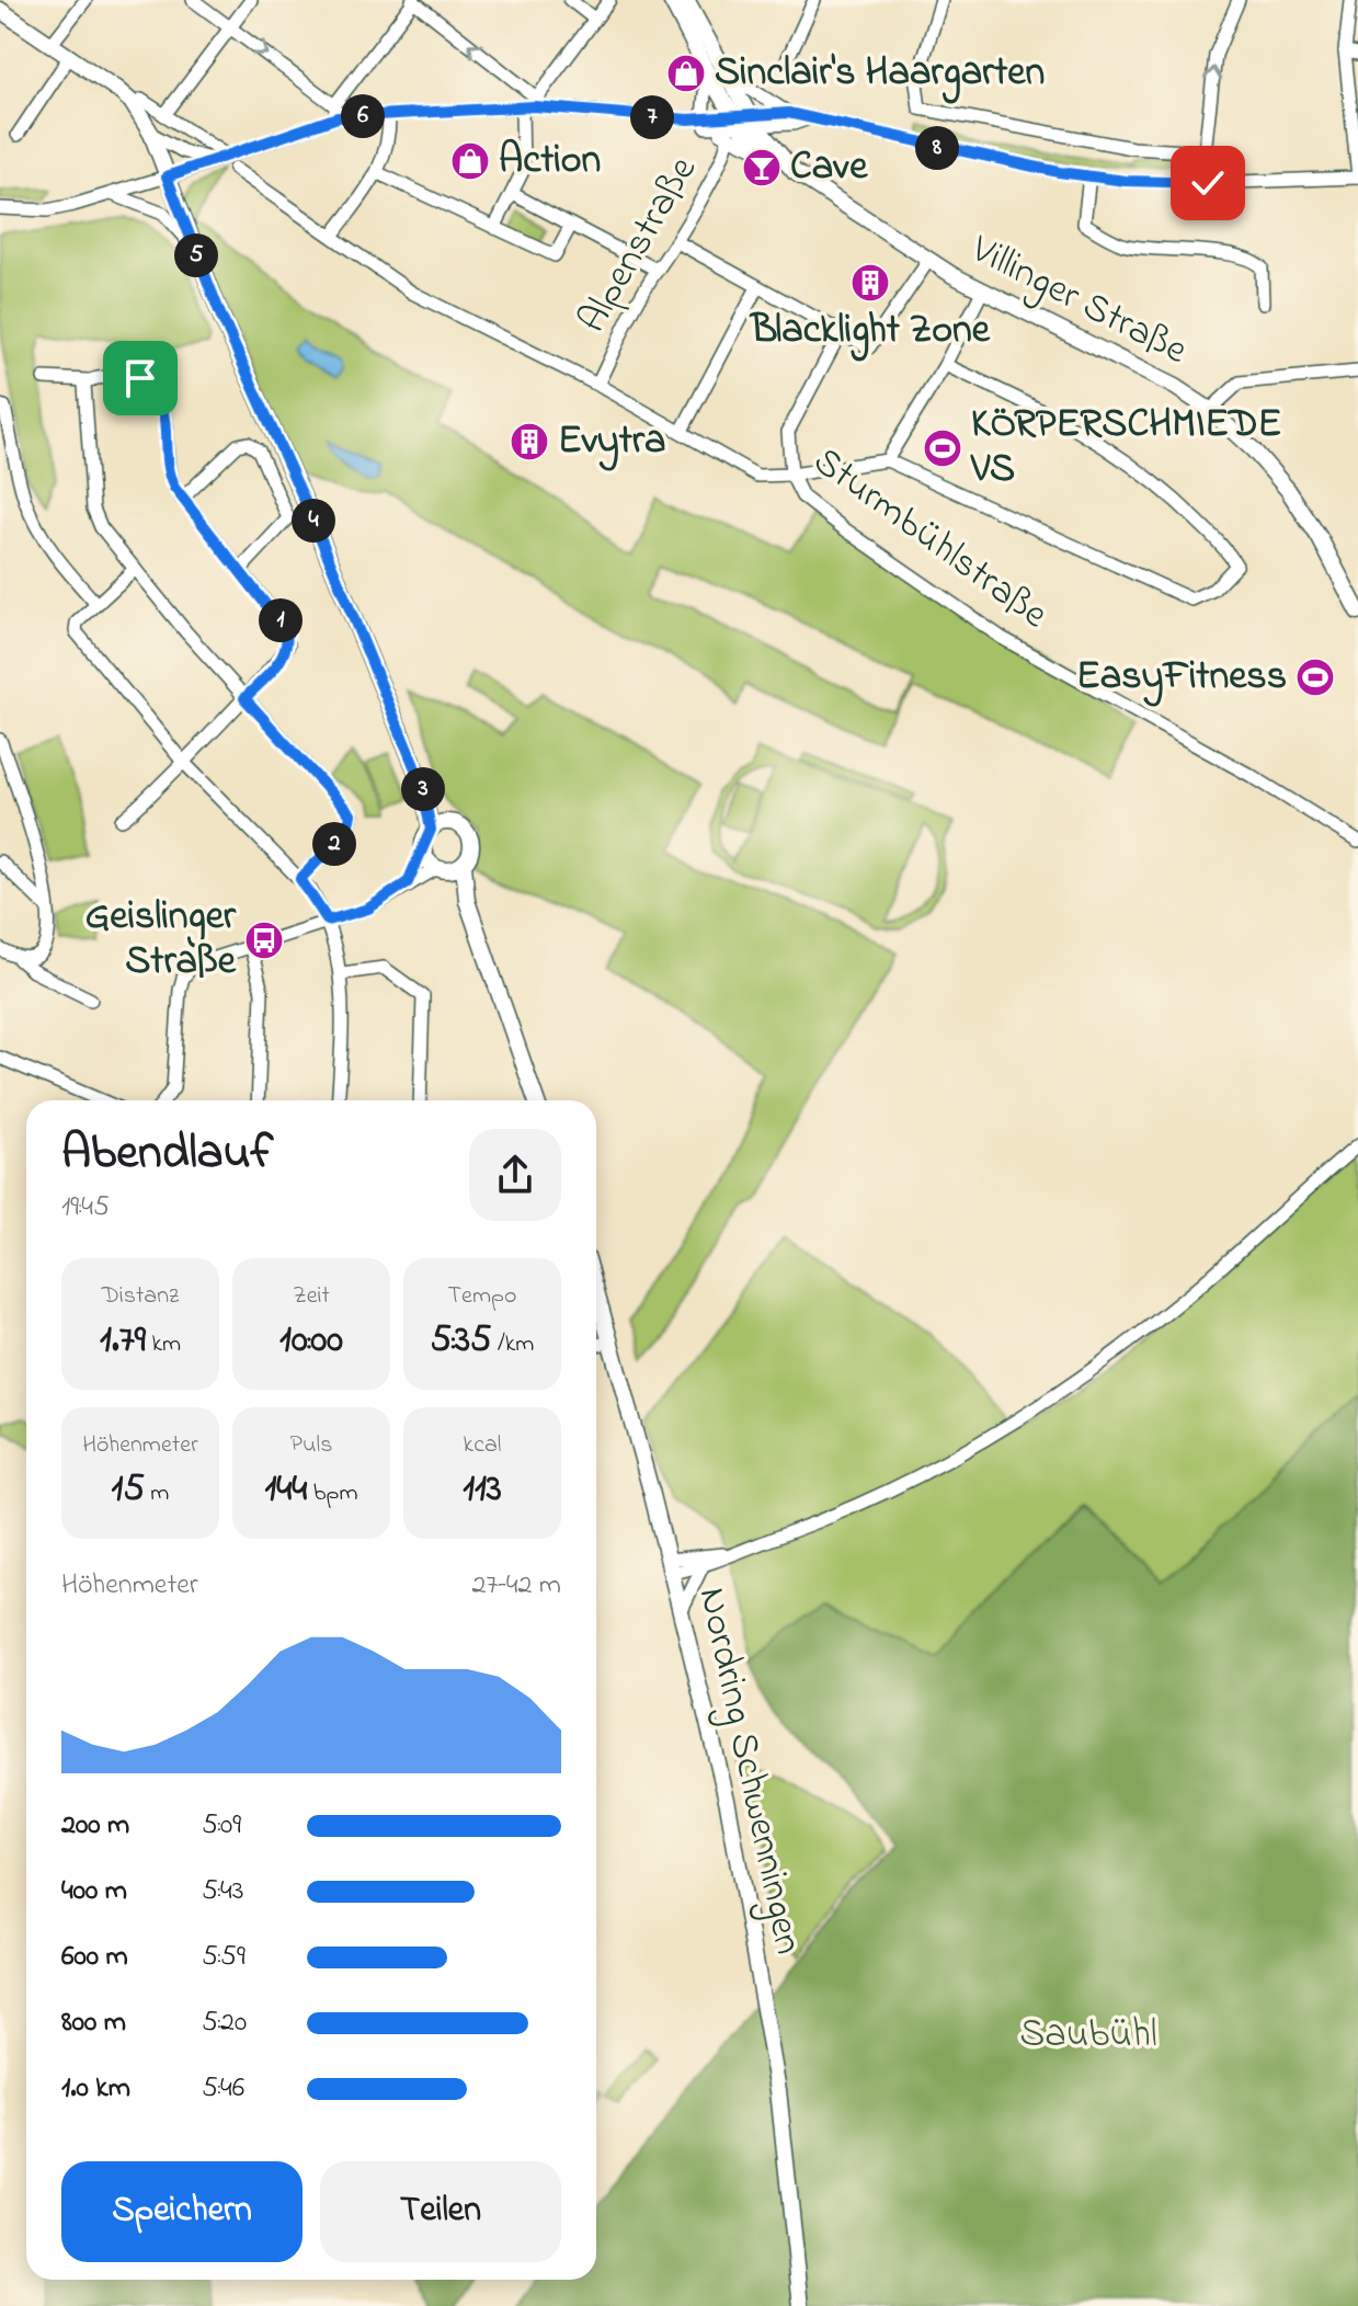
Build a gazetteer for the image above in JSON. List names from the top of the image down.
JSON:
{
  "streets": {
    "main road": ["Villinger Straße", "Nordring Schwenningen"],
    "street": ["Alpenstraße", "Sturmbühlstraße"]
  },
  "crossings": [
    ["Alpenstraße", "Villinger Straße"],
    ["Alpenstraße", "Sturmbühlstraße"]
  ],
  "parks": ["Saubühl"],
  "places": {
    "shop": ["Sinclair's Haargarten", "Action"],
    "bar": ["Cave"],
    "building": ["Blacklight Zone", "Evytra"],
    "sports": ["KÖRPERSCHMIEDE VS", "EasyFitness"],
    "bus stop": ["Geislinger Straße"]
  },
  "page": {
    "pins": [
      "6",
      "7",
      "8",
      "5",
      "4",
      "1",
      "3",
      "2"
    ],
    "heading": ["Abendlauf", "19:45"],
    "stats": [
      ["Distanz", "1.79 km"],
      ["Zeit", "10:00"],
      ["Tempo", "5:35 /km"],
      ["Höhenmeter", "15 m"],
      ["Puls", "144 bpm"],
      ["kcal", "113"]
    ],
    "chart": ["Höhenmeter", "27–42 m"],
    "list": [
      {
        "name": "200 m",
        "note": "5:09"
      },
      {
        "name": "400 m",
        "note": "5:43"
      },
      {
        "name": "600 m",
        "note": "5:59"
      },
      {
        "name": "800 m",
        "note": "5:20"
      },
      {
        "name": "1.0 km",
        "note": "5:46"
      }
    ],
    "buttons": ["Speichern", "Teilen"]
  }
}
